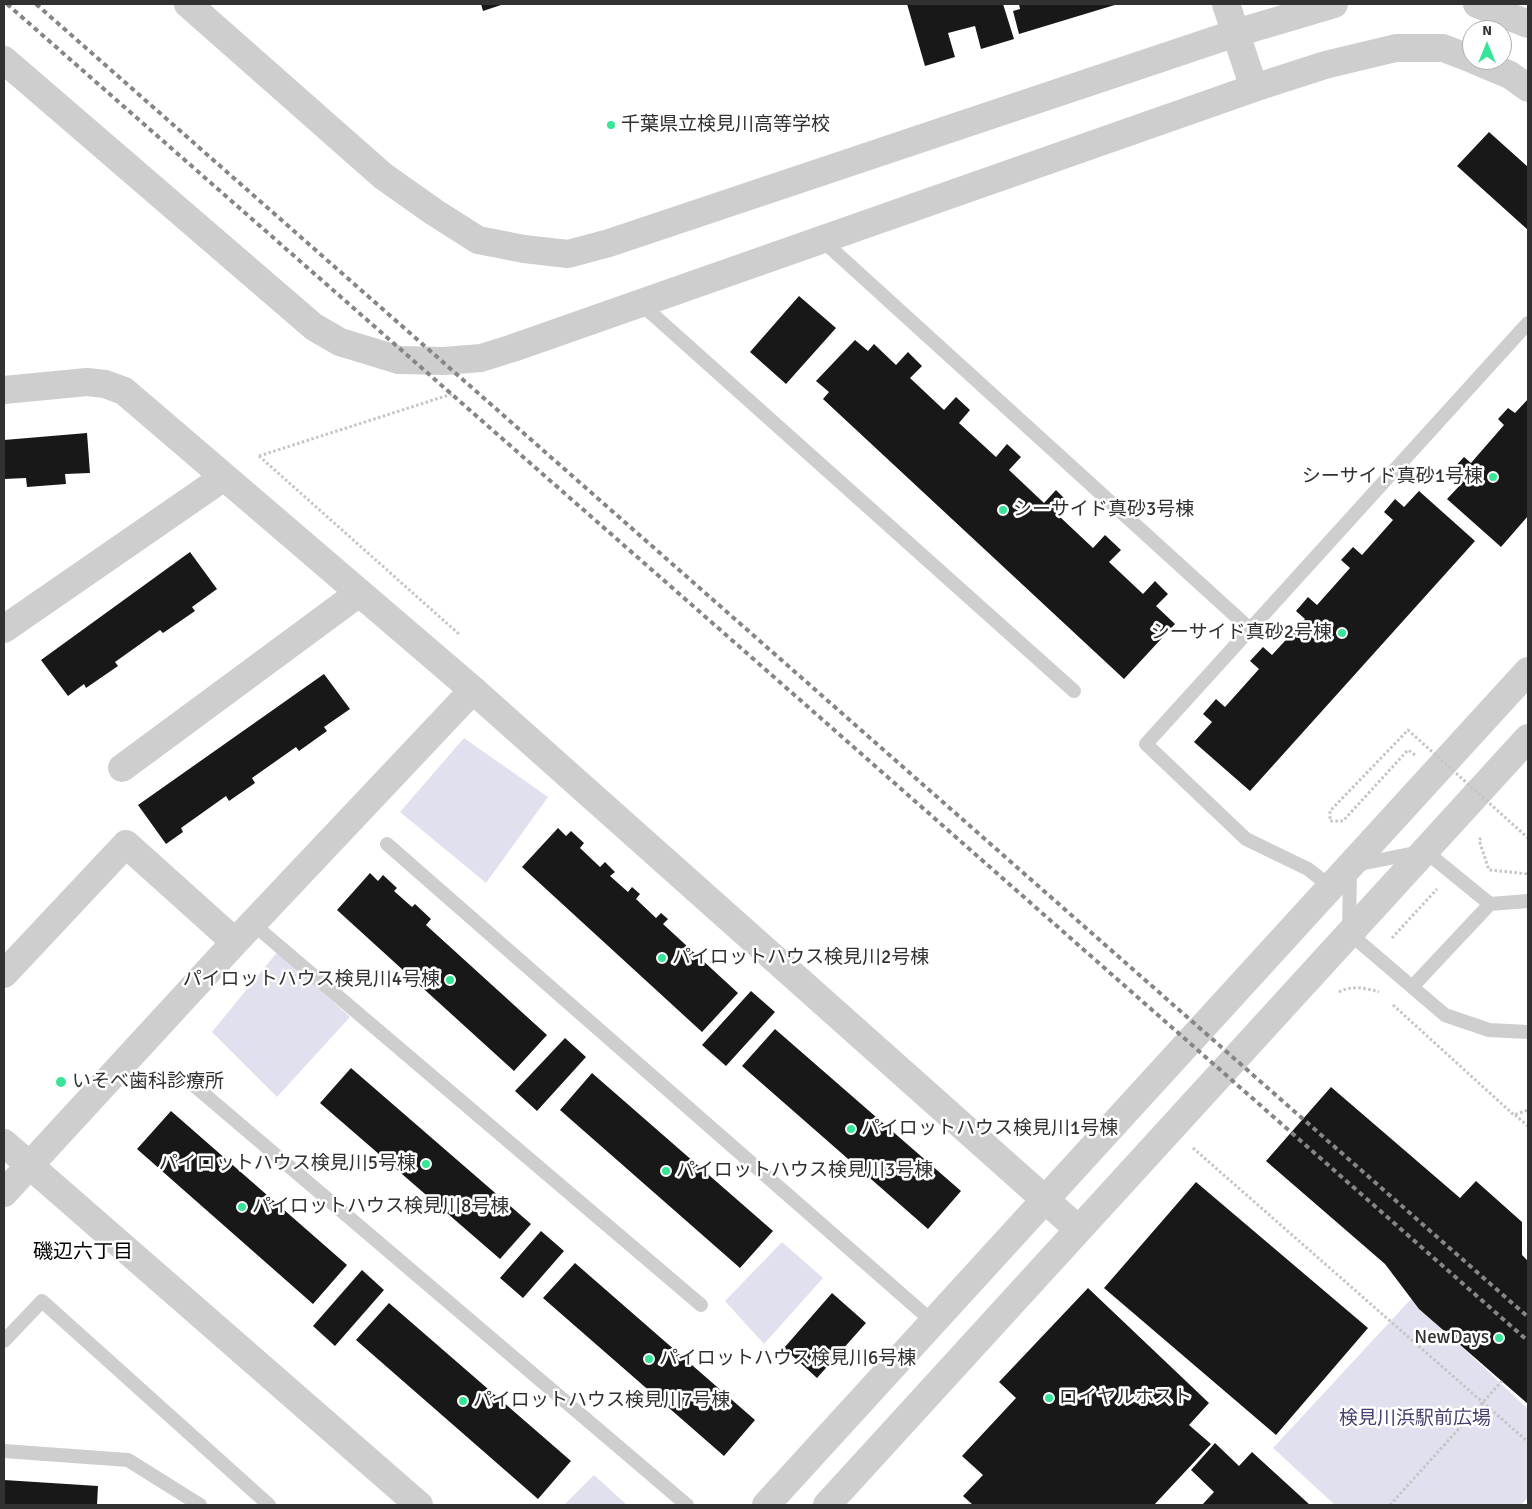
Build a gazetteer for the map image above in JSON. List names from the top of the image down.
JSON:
{
  "districts": ["磯辺六丁目"],
  "parks": ["検見川浜駅前広場"],
  "places": [
    "千葉県立検見川高等学校",
    "シーサイド真砂1号棟",
    "シーサイド真砂3号棟",
    "シーサイド真砂2号棟",
    "パイロットハウス検見川2号棟",
    "パイロットハウス検見川4号棟",
    "いそべ歯科診療所",
    "パイロットハウス検見川1号棟",
    "パイロットハウス検見川5号棟",
    "パイロットハウス検見川3号棟",
    "パイロットハウス検見川8号棟",
    "NewDays",
    "パイロットハウス検見川6号棟",
    "ロイヤルホスト",
    "パイロットハウス検見川7号棟"
  ],
  "north": "top"
}
